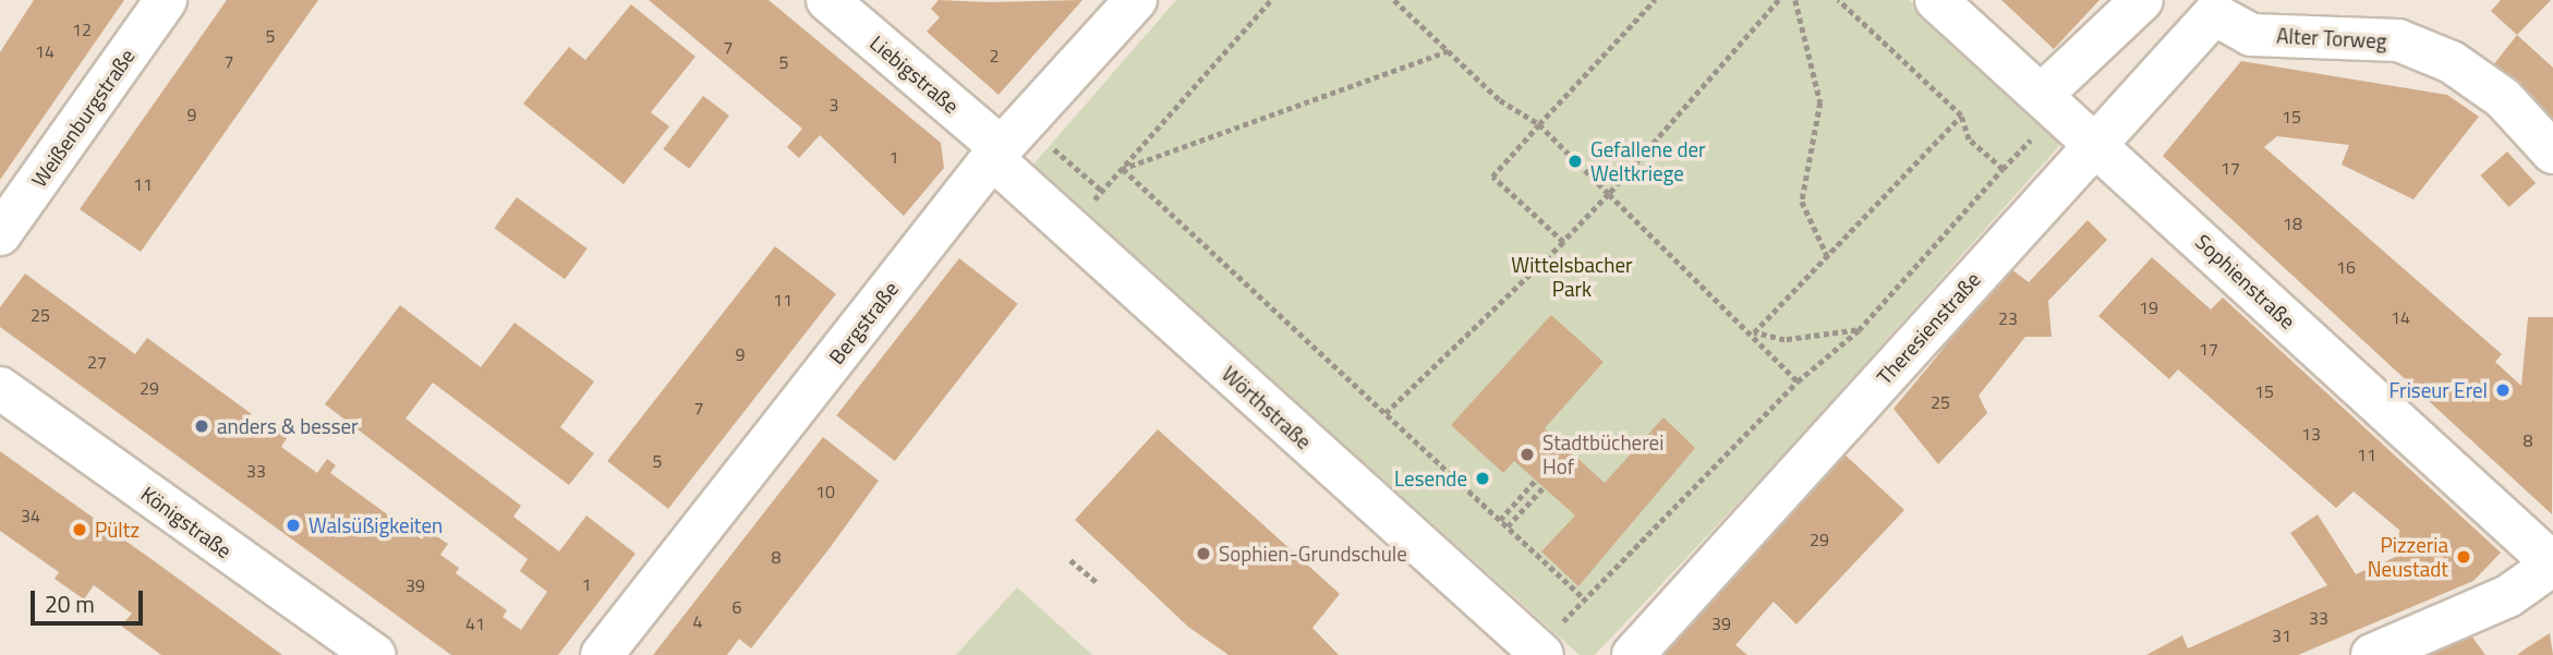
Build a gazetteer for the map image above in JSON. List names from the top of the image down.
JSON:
{
  "streets": {
    "street": [
      "Alter Torweg",
      "Liebigstraße",
      "Weißenburgstraße",
      "Sophienstraße",
      "Bergstraße",
      "Theresienstraße",
      "Wörthstraße",
      "Königstraße"
    ]
  },
  "crossings": [
    ["Alter Torweg", "Theresienstraße"],
    ["Liebigstraße", "Bergstraße"],
    ["Liebigstraße", "Wörthstraße"],
    ["Sophienstraße", "Theresienstraße"],
    ["Bergstraße", "Wörthstraße"]
  ],
  "parks": ["Wittelsbacher Park"],
  "places": [
    "Gefallene der Weltkriege",
    "Friseur Erel",
    "anders & besser",
    "Stadtbücherei Hof",
    "Lesende",
    "Walsüßigkeiten",
    "Pültz",
    "Sophien-Grundschule",
    "Pizzeria Neustadt"
  ],
  "house_numbers": [
    "12",
    "5",
    "7",
    "14",
    "2",
    "7",
    "5",
    "3",
    "9",
    "15",
    "1",
    "17",
    "11",
    "18",
    "16",
    "11",
    "19",
    "25",
    "14",
    "23",
    "17",
    "9",
    "27",
    "29",
    "15",
    "25",
    "7",
    "13",
    "8",
    "11",
    "5",
    "33",
    "10",
    "34",
    "29",
    "8",
    "1",
    "39",
    "6",
    "33",
    "4",
    "41",
    "39",
    "31"
  ],
  "scale_bar": "20 m"
}
